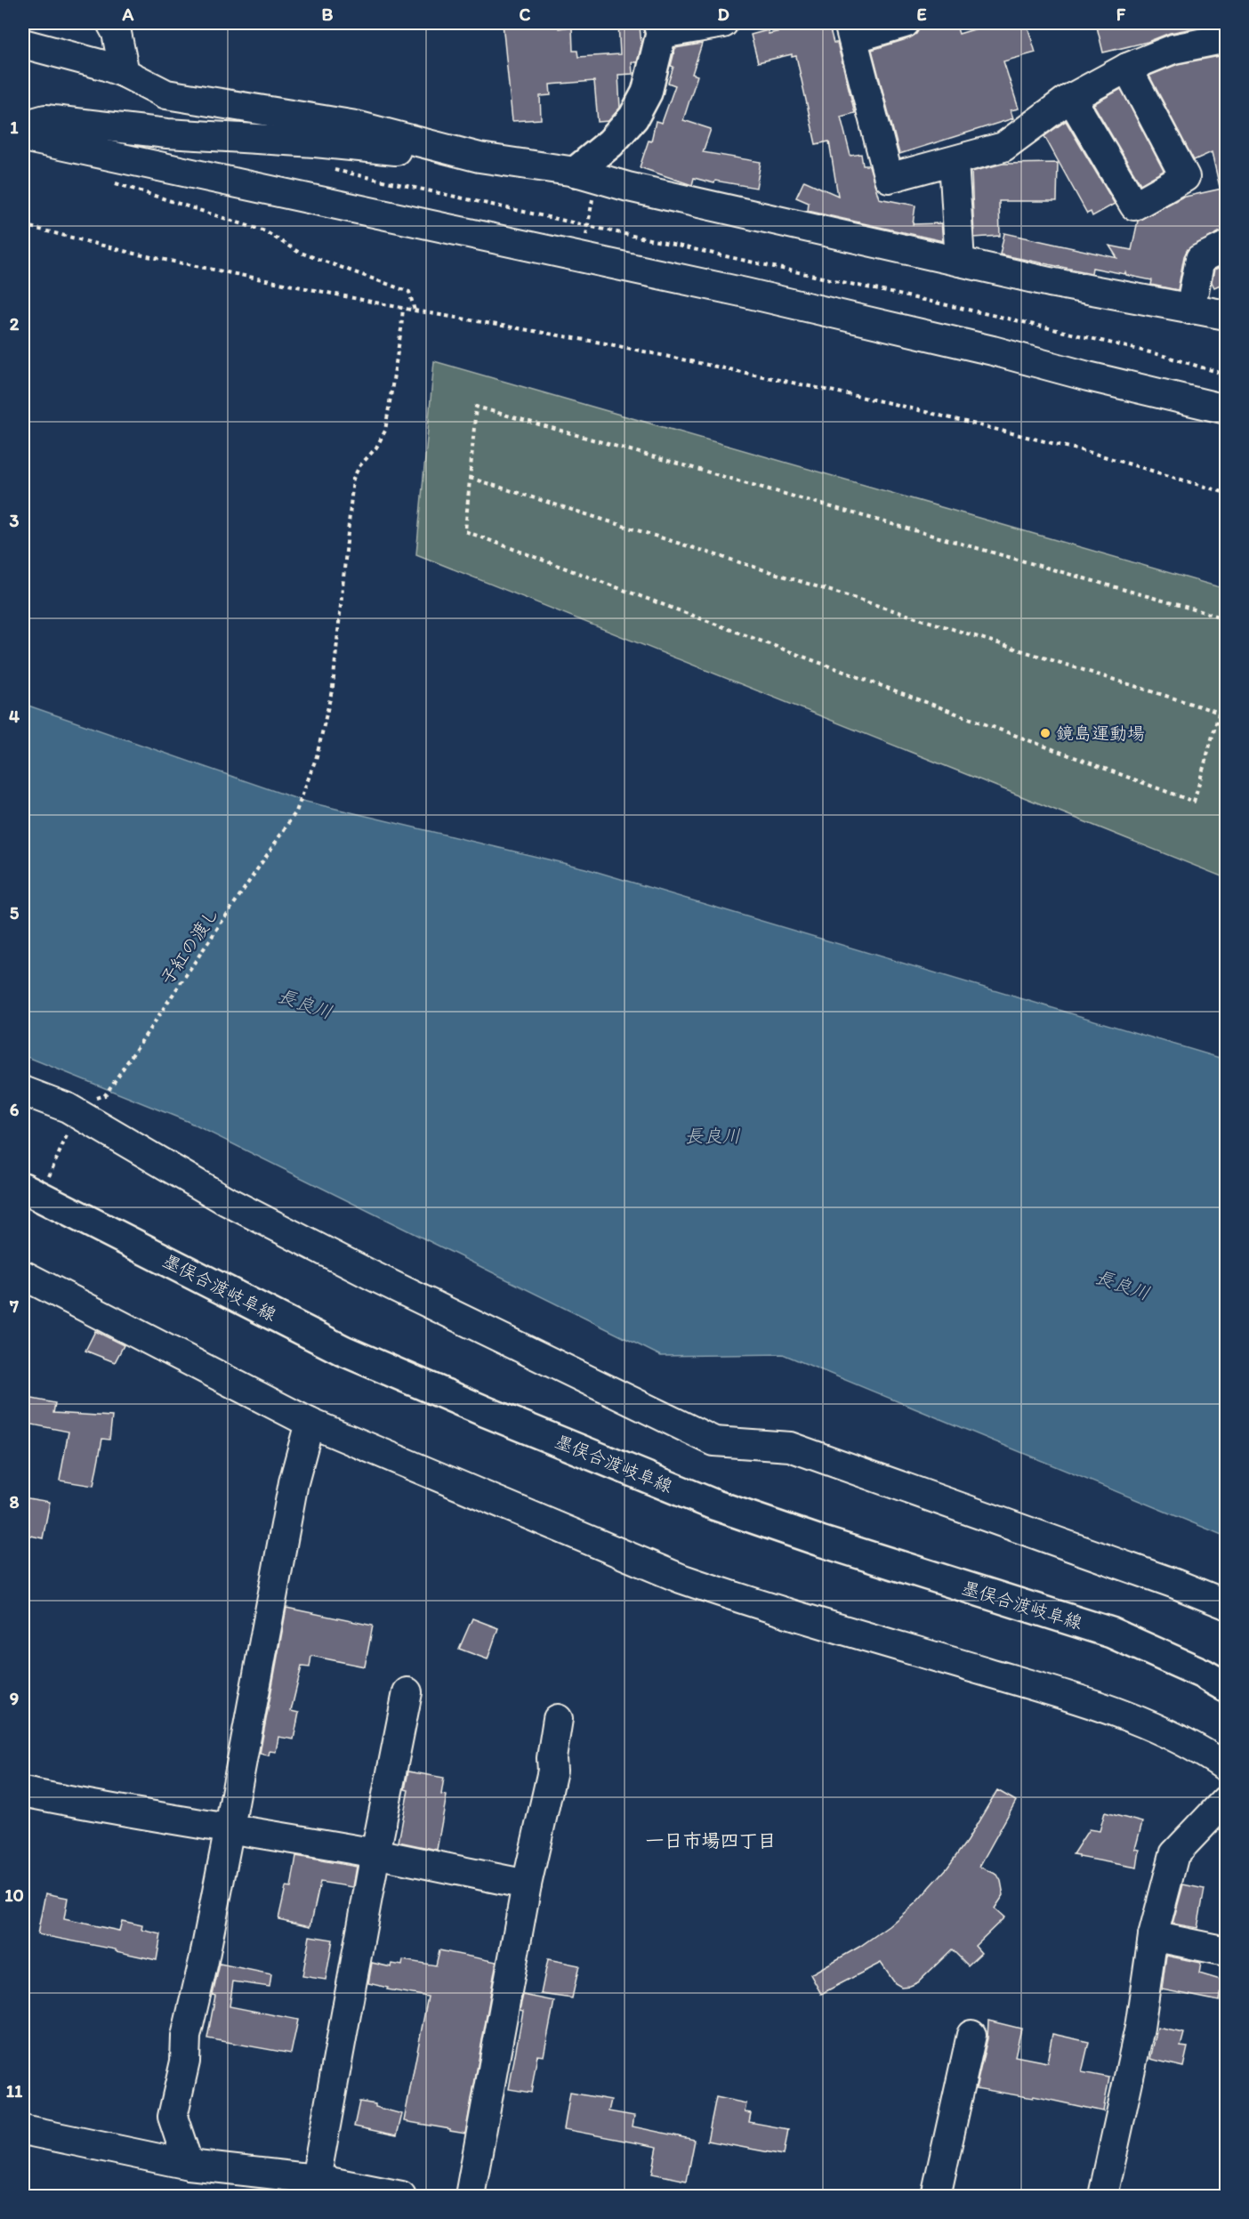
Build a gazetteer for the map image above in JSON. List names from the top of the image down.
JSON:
{
  "streets": {
    "main road": ["墨俣合渡岐阜線"],
    "path": ["子紅の渡し"]
  },
  "districts": ["一日市場四丁目"],
  "water": ["長良川"],
  "places": ["鏡島運動場"],
  "grid": {
    "columns": [
      "A",
      "B",
      "C",
      "D",
      "E",
      "F"
    ],
    "rows": [
      "1",
      "2",
      "3",
      "4",
      "5",
      "6",
      "7",
      "8",
      "9",
      "10",
      "11"
    ]
  }
}
